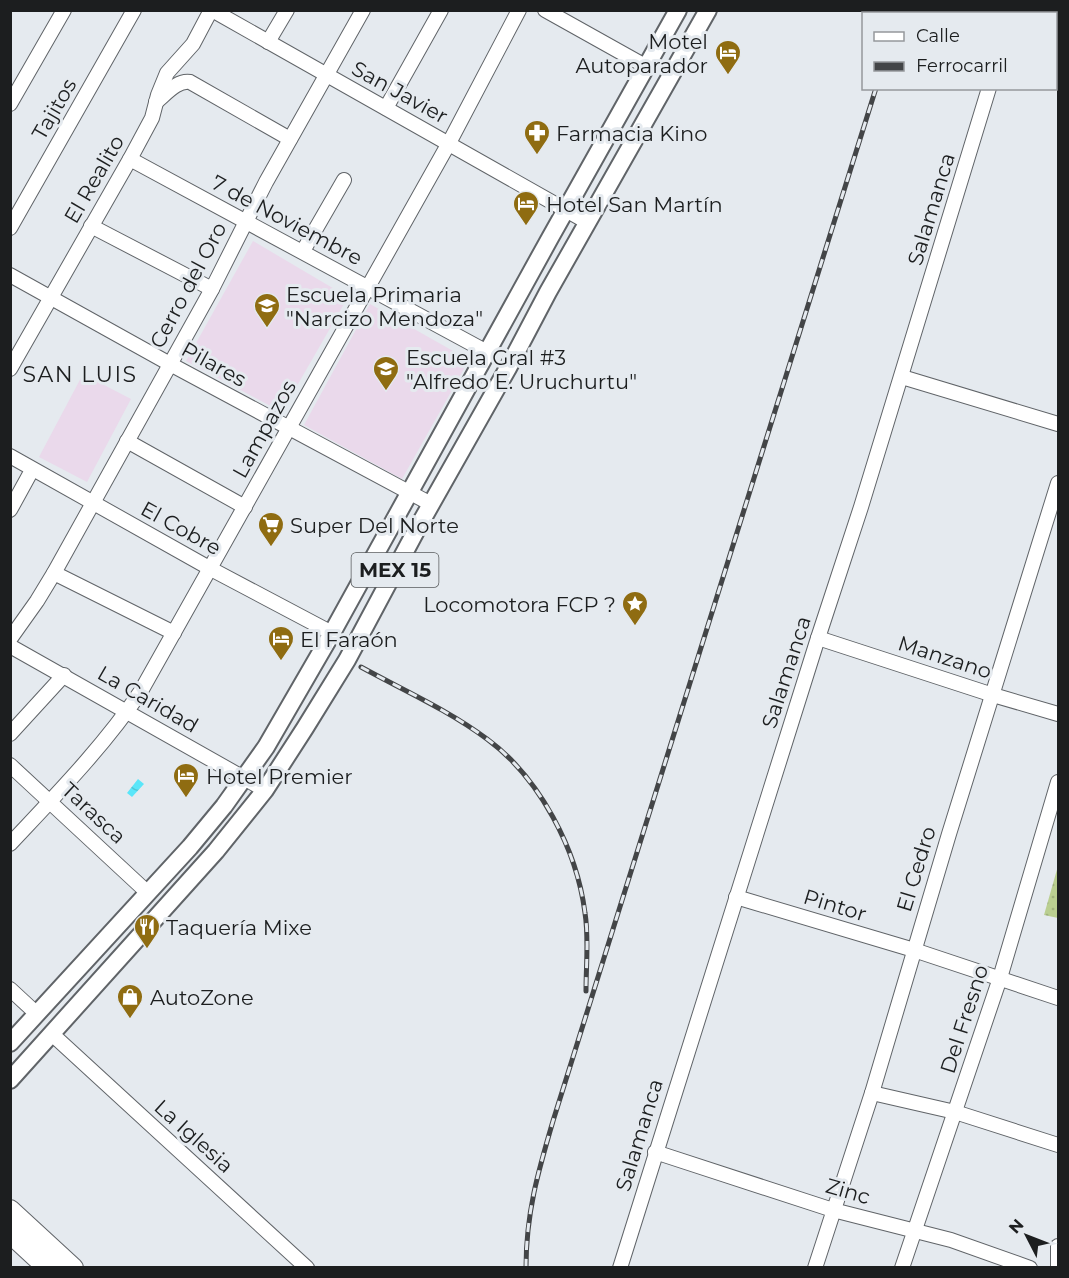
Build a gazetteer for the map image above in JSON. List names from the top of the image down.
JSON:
{
  "streets": {
    "main road": ["MEX 15"],
    "street": [
      "San Javier",
      "Tajitos",
      "El Realito",
      "Salamanca",
      "7 de Noviembre",
      "Cerro del Oro",
      "Pilares",
      "Lampazos",
      "El Cobre",
      "Manzano",
      "La Caridad",
      "Tarasca",
      "El Cedro",
      "Pintor",
      "Del Fresno",
      "La Iglesia",
      "Zinc"
    ]
  },
  "crossings": [
    ["San Javier", "El Realito"],
    ["San Javier", "Cerro del Oro"],
    ["San Javier", "Lampazos"],
    ["San Javier", "MEX 15"],
    ["El Realito", "7 de Noviembre"],
    ["El Realito", "Pilares"],
    ["Salamanca", "Manzano"],
    ["Salamanca", "Pintor"],
    ["Salamanca", "Zinc"],
    ["7 de Noviembre", "Cerro del Oro"],
    ["7 de Noviembre", "Lampazos"],
    ["7 de Noviembre", "MEX 15"],
    ["Cerro del Oro", "Pilares"],
    ["Cerro del Oro", "El Cobre"],
    ["Pilares", "Lampazos"],
    ["Pilares", "MEX 15"],
    ["Lampazos", "El Cobre"],
    ["Lampazos", "La Caridad"],
    ["Lampazos", "Tarasca"],
    ["El Cobre", "MEX 15"],
    ["MEX 15", "La Caridad"],
    ["MEX 15", "Tarasca"],
    ["MEX 15", "La Iglesia"],
    ["Manzano", "El Cedro"],
    ["El Cedro", "Pintor"],
    ["El Cedro", "Zinc"],
    ["Pintor", "Del Fresno"],
    ["Del Fresno", "Zinc"]
  ],
  "districts": ["SAN LUIS"],
  "places": {
    "hotel": [
      "Motel Autoparador",
      "Hotel San Martín",
      "El Faraón",
      "Hotel Premier"
    ],
    "pharmacy": ["Farmacia Kino"],
    "school or university": ["Escuela Primaria \"Narcizo Mendoza\"", "Escuela Gral #3 \"Alfredo E. Uruchurtu\""],
    "supermarket": ["Super Del Norte"],
    "place": ["Locomotora FCP ?"],
    "restaurant": ["Taquería Mixe"],
    "shop": ["AutoZone"]
  },
  "legend": ["Calle", "Ferrocarril"],
  "north": "top left"
}
